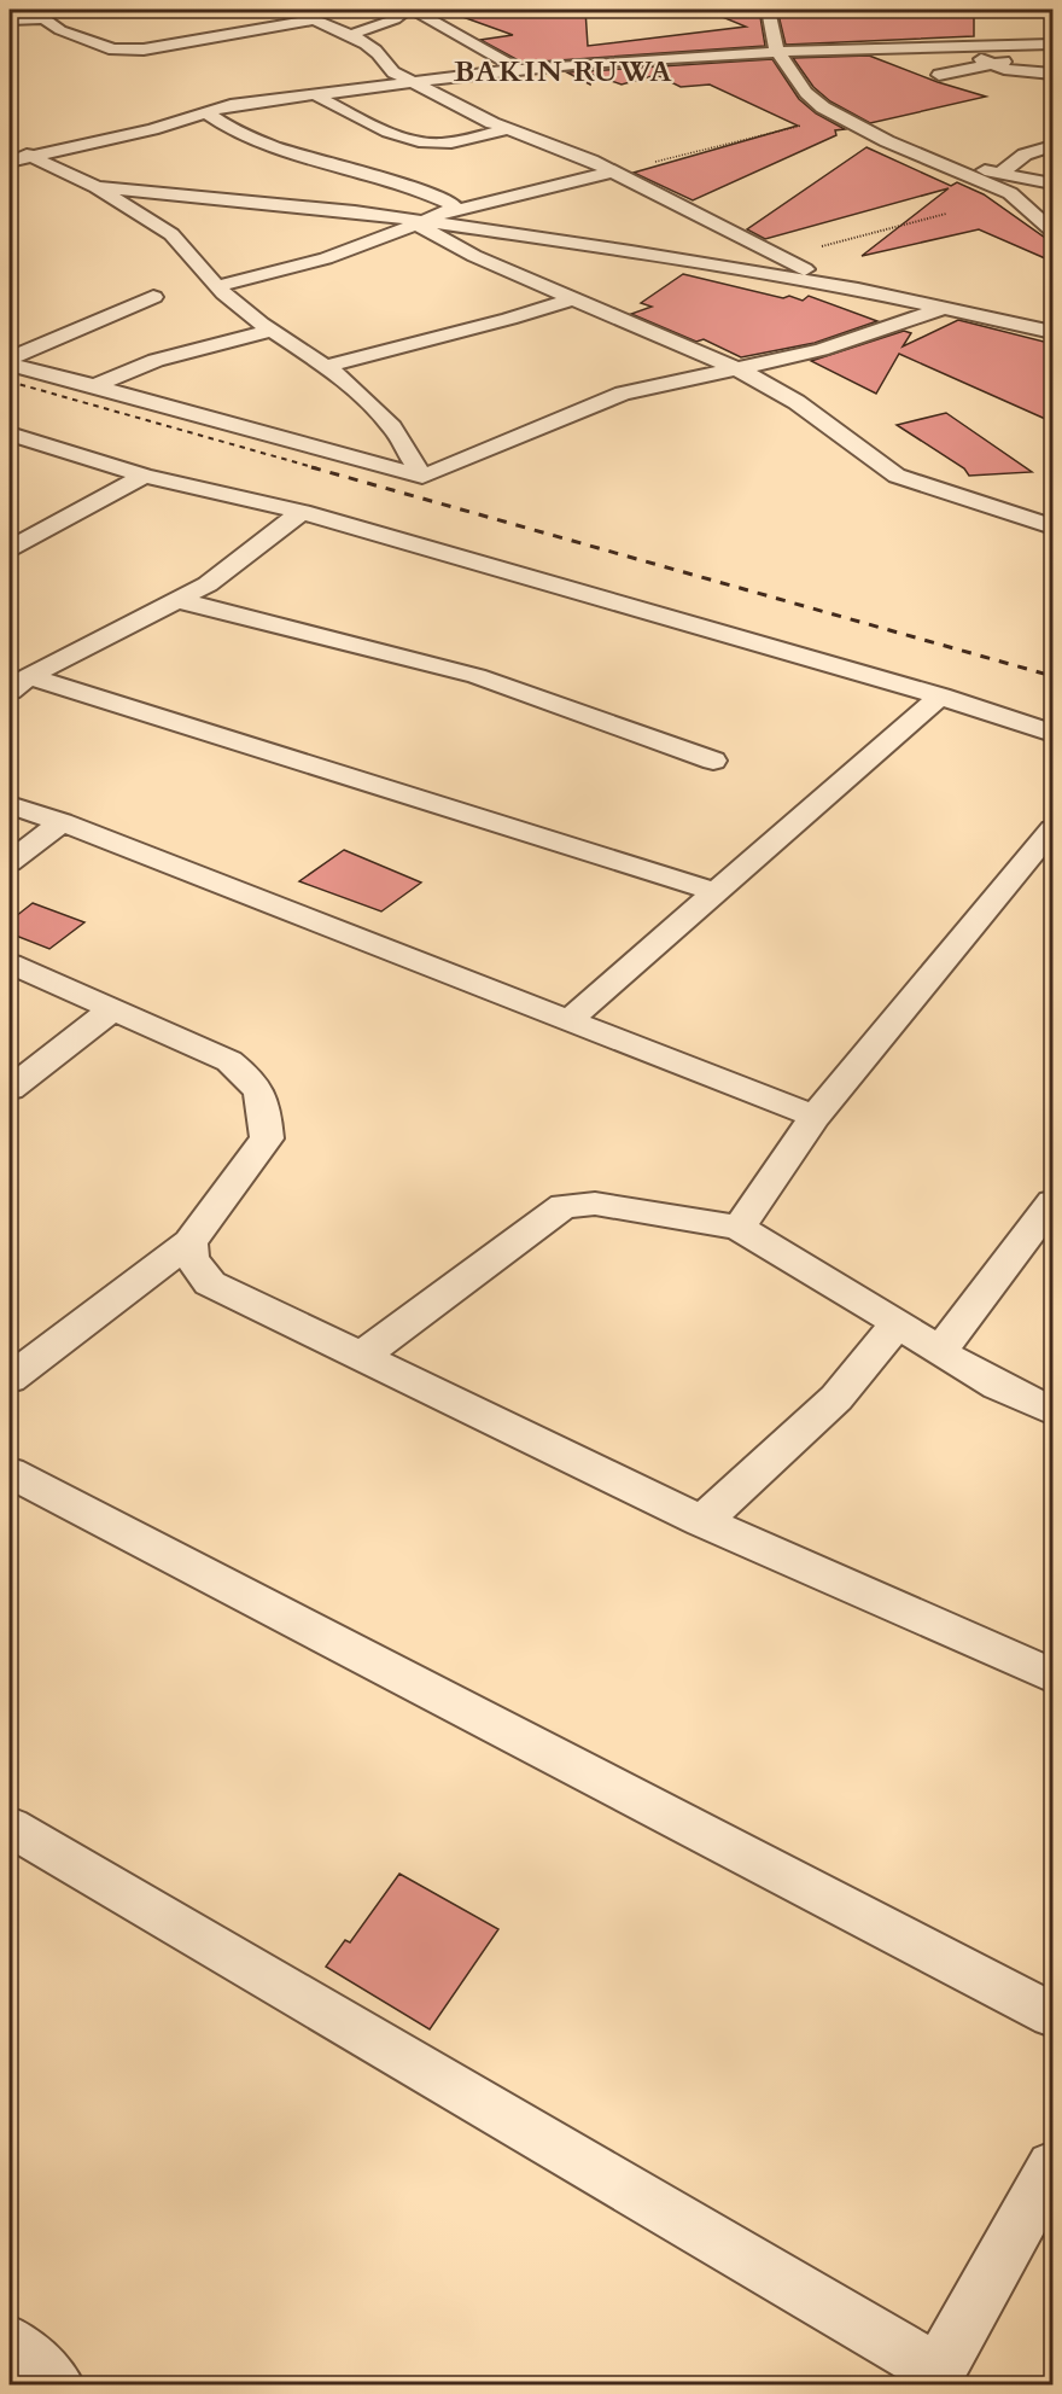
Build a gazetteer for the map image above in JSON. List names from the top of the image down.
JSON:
{
  "districts": ["BAKIN RUWA"]
}
